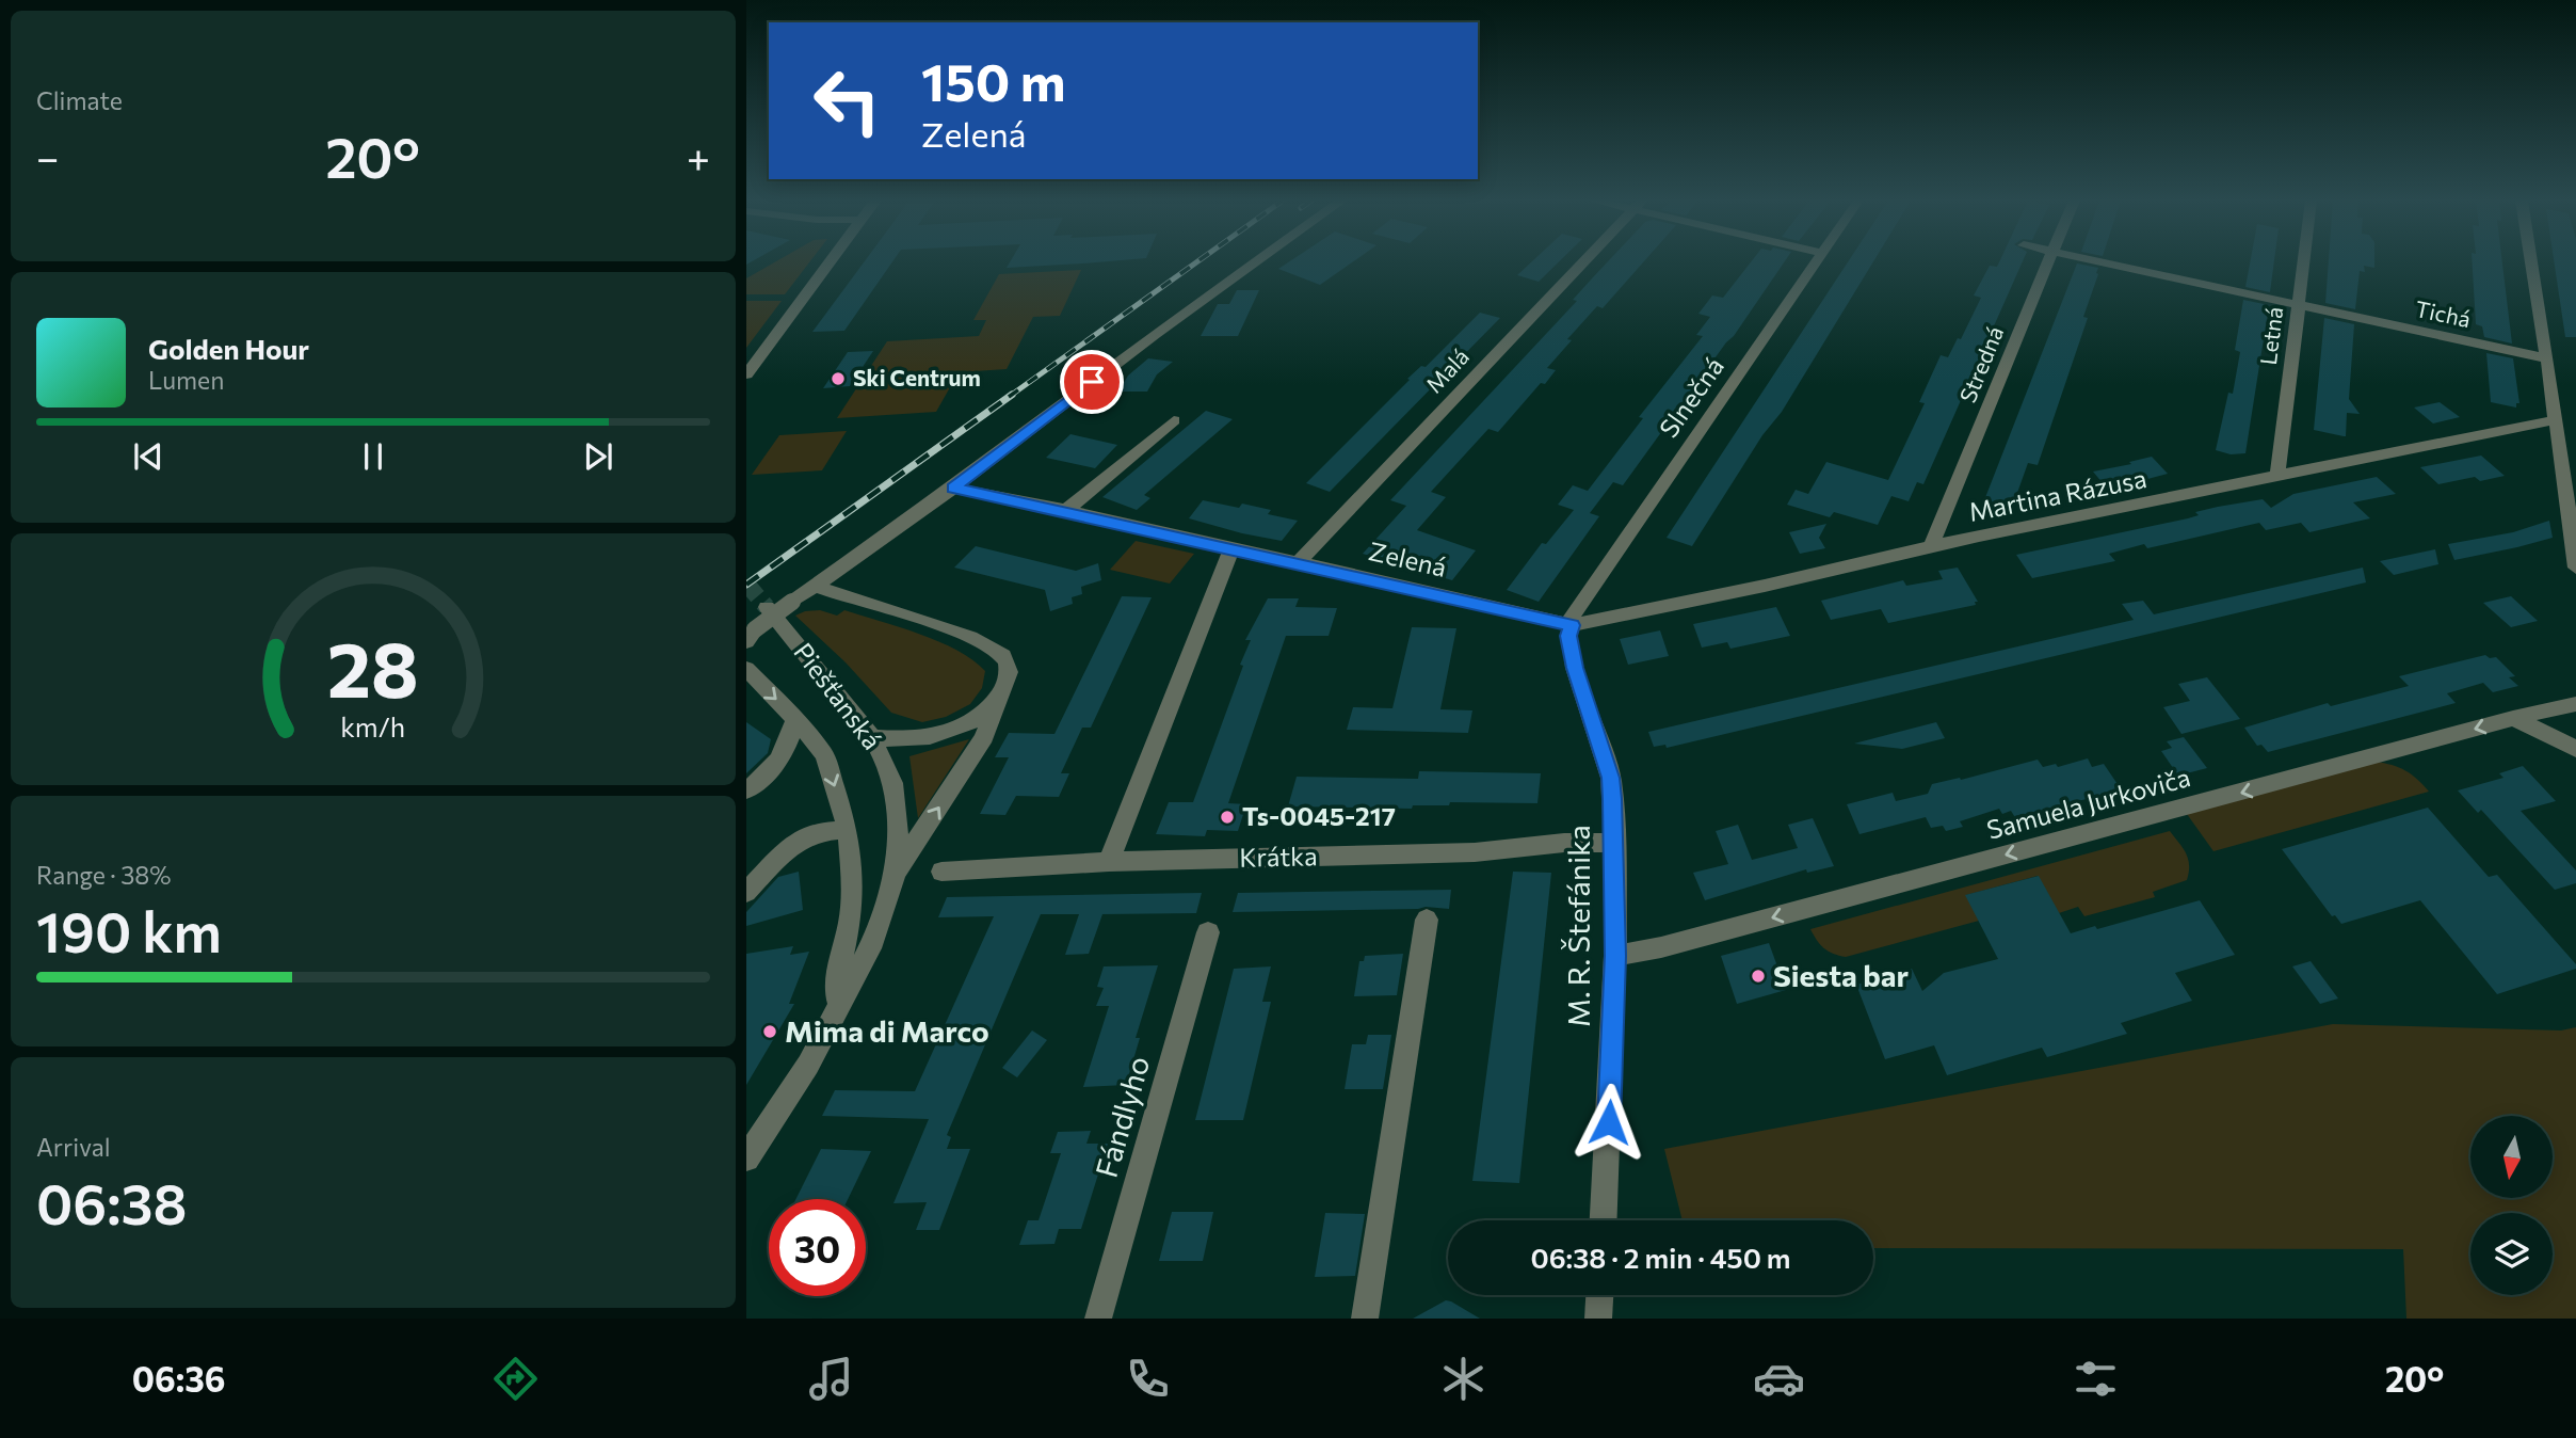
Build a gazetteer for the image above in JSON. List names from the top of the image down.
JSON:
{
  "streets": {
    "street": [
      "Tichá",
      "Letná",
      "Stredná",
      "Malá",
      "Slnečná",
      "Martina Rázusa",
      "Zelená",
      "Piešťanská",
      "Samuela Jurkoviča",
      "Krátka",
      "M. R. Štefánika",
      "Fándlyho"
    ]
  },
  "crossings": [
    ["Tichá", "Letná"],
    ["Letná", "Martina Rázusa"],
    ["Stredná", "Martina Rázusa"],
    ["Malá", "Zelená"],
    ["Slnečná", "Martina Rázusa"],
    ["Slnečná", "Zelená"],
    ["Slnečná", "M. R. Štefánika"],
    ["Martina Rázusa", "Zelená"],
    ["Martina Rázusa", "M. R. Štefánika"],
    ["Zelená", "M. R. Štefánika"],
    ["Samuela Jurkoviča", "M. R. Štefánika"],
    ["Krátka", "M. R. Štefánika"]
  ],
  "one_way": ["Samuela Jurkoviča"],
  "places": [
    "Ski Centrum",
    "Ts-0045-217",
    "Siesta bar",
    "Mima di Marco"
  ],
  "north": "bottom",
  "page": {
    "tile": [
      "Climate",
      ["Range · 38%", "190 km"],
      ["Arrival", "06:38"]
    ],
    "turn": ["150 m", "Zelená"],
    "heat": ["−", "20°", "+"],
    "song": ["Golden Hour", "Lumen"],
    "limit": "30",
    "trip": "06:38 · 2 min · 450 m",
    "tabs": ["06:36", "20°"],
    "gauge": ["28", "km/h"]
  }
}
